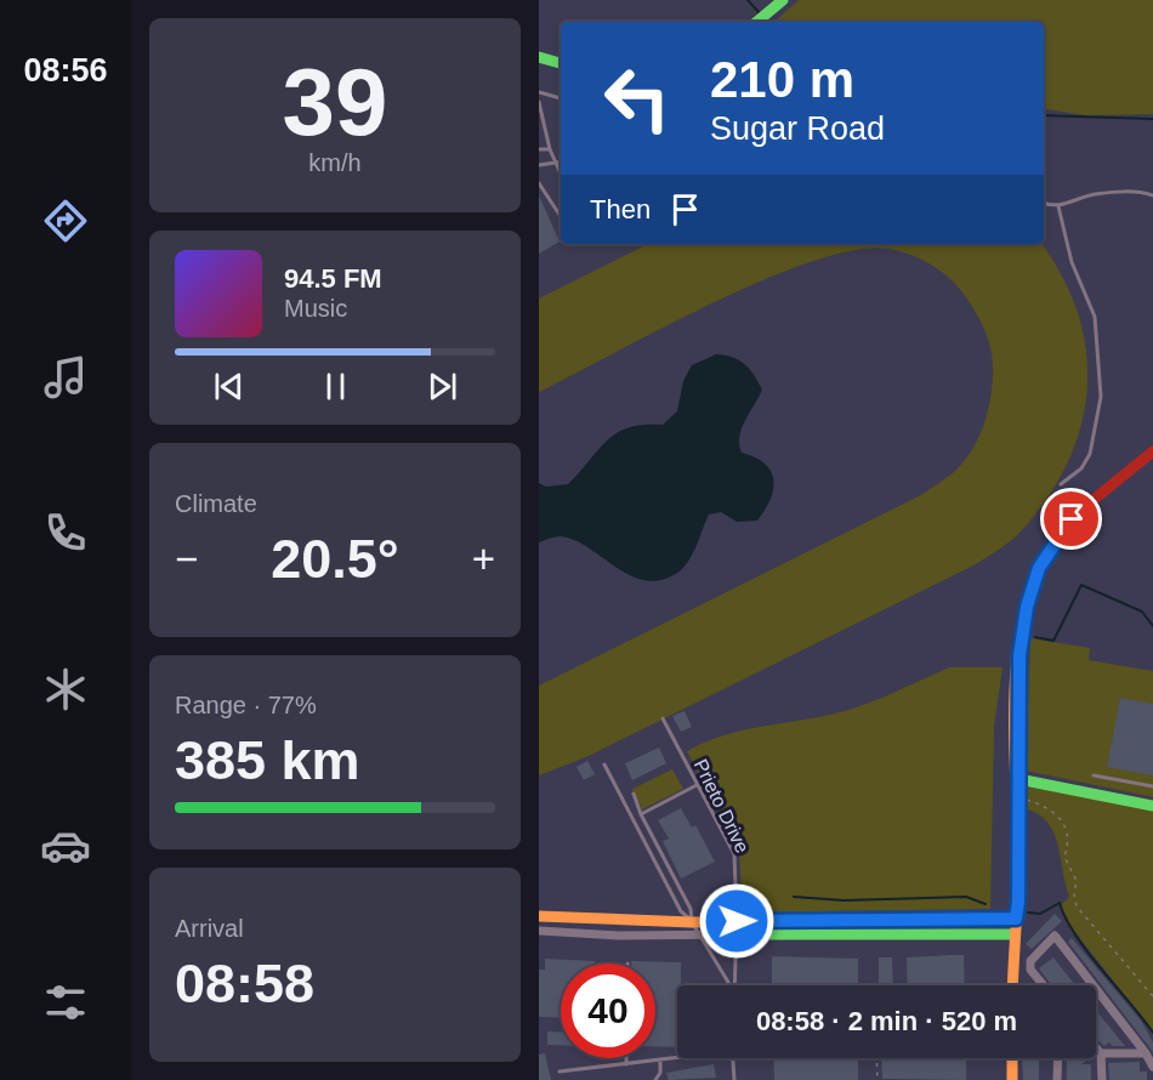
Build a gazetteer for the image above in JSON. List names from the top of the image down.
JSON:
{
  "streets": {
    "lane": ["Prieto Drive"]
  },
  "page": {
    "tabs": "08:56",
    "tile": [
      ["39", "km/h"],
      "Climate",
      ["Range · 77%", "385 km"],
      ["Arrival", "08:58"]
    ],
    "turn": ["210 m", "Sugar Road"],
    "then": "Then",
    "song": ["94.5 FM", "Music"],
    "heat": ["−", "20.5°", "+"],
    "limit": "40",
    "trip": "08:58 · 2 min · 520 m"
  }
}
